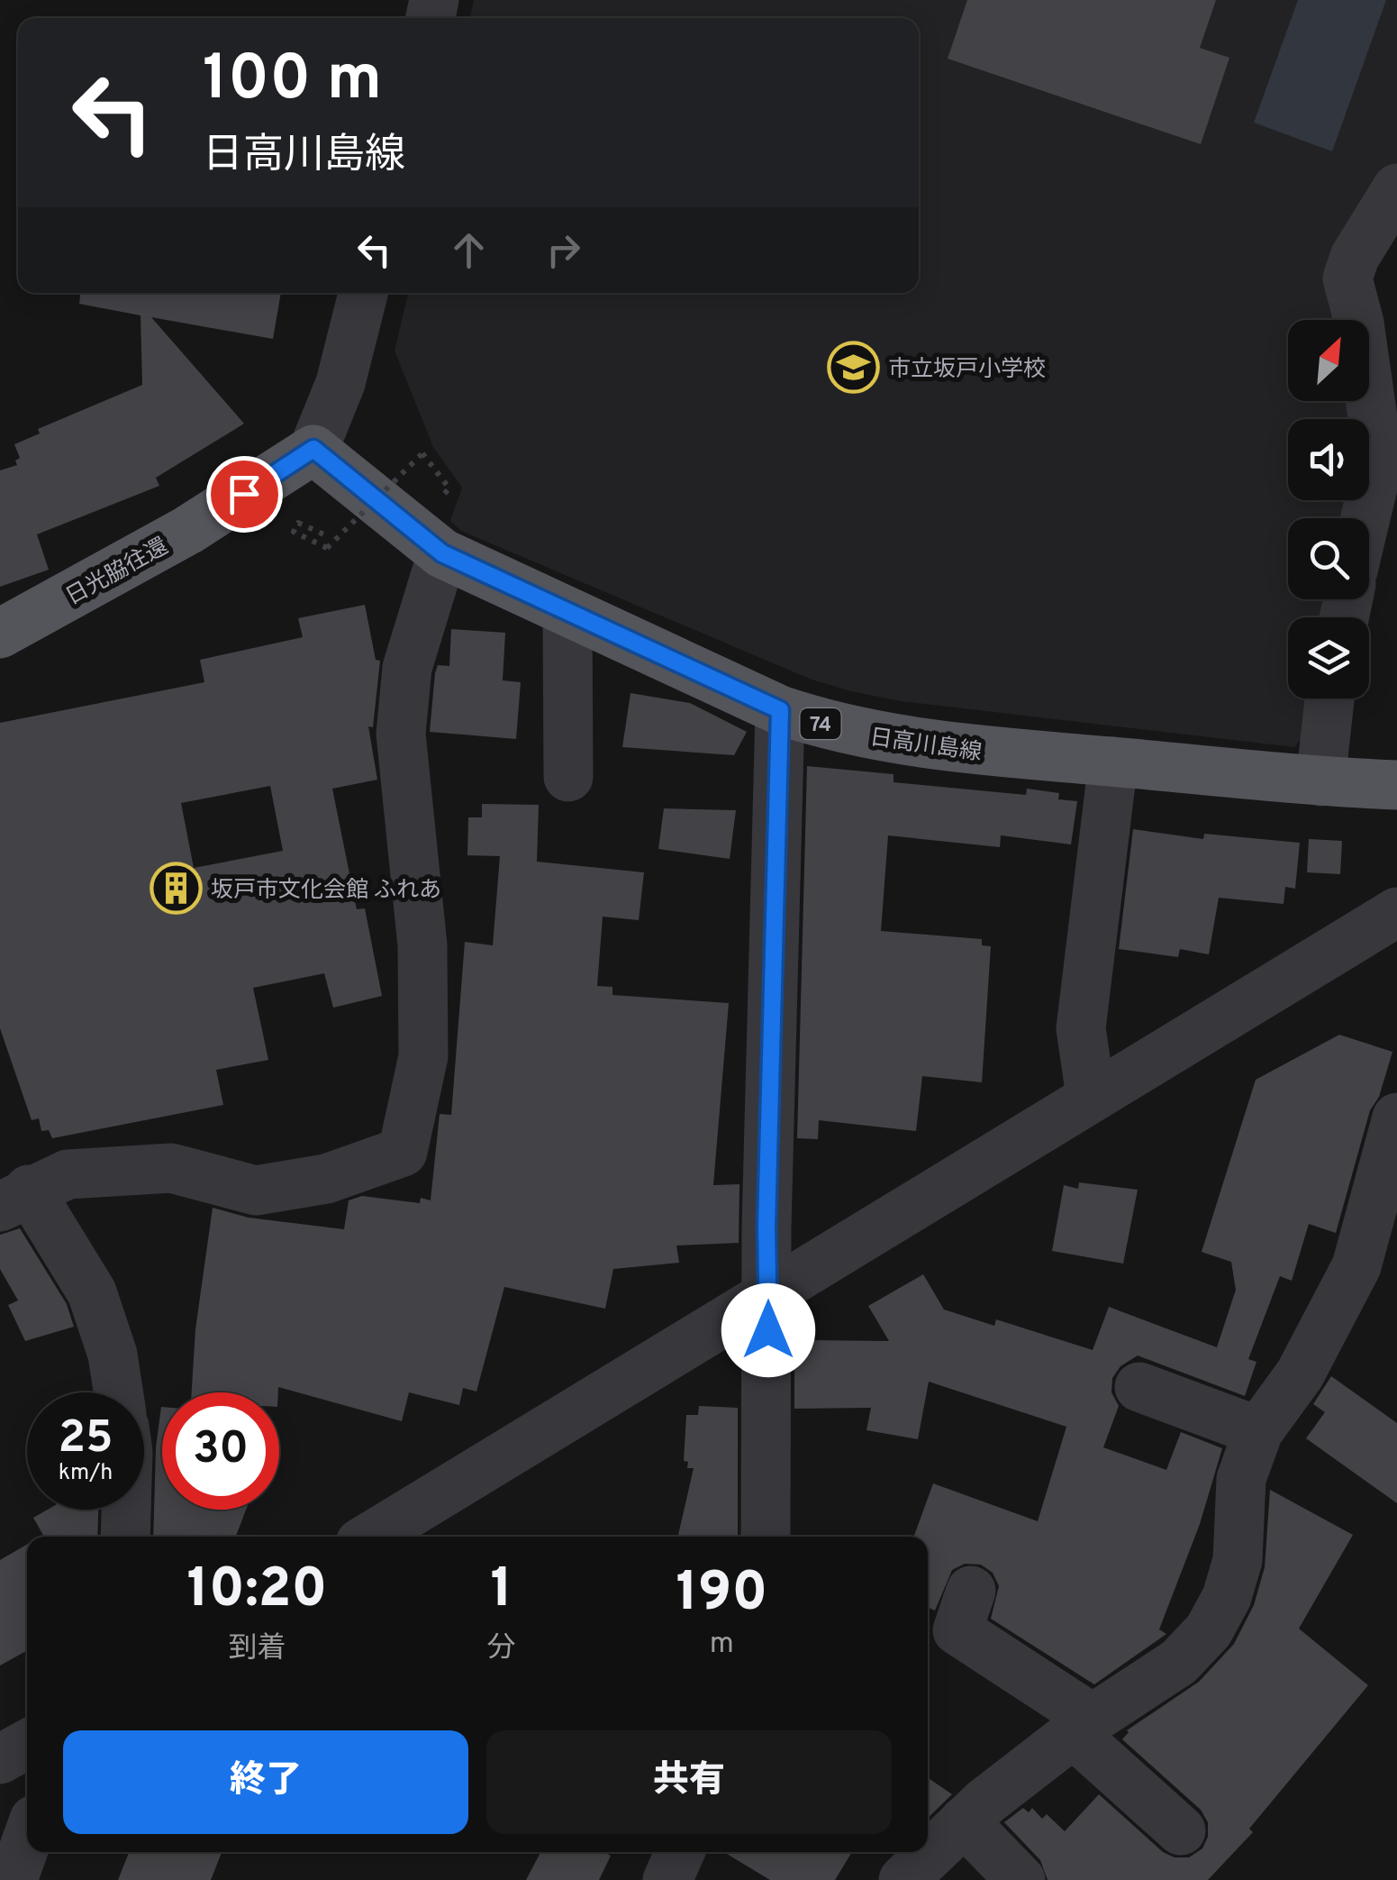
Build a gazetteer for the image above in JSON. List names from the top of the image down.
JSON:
{
  "streets": {
    "main road": ["日光脇往還", "74", "日高川島線"]
  },
  "crossings": [
    ["日光脇往還", "日高川島線"]
  ],
  "places": {
    "school or university": ["市立坂戸小学校"],
    "building": ["坂戸市文化会館 ふれあ"]
  },
  "north": "top right",
  "page": {
    "turn": ["100 m", "日高川島線"],
    "speed": "25 km/h",
    "limit": "30",
    "eta": [
      "10:20",
      "到着",
      "1",
      "分",
      "190",
      "m"
    ],
    "buttons": ["終了", "共有"]
  }
}
